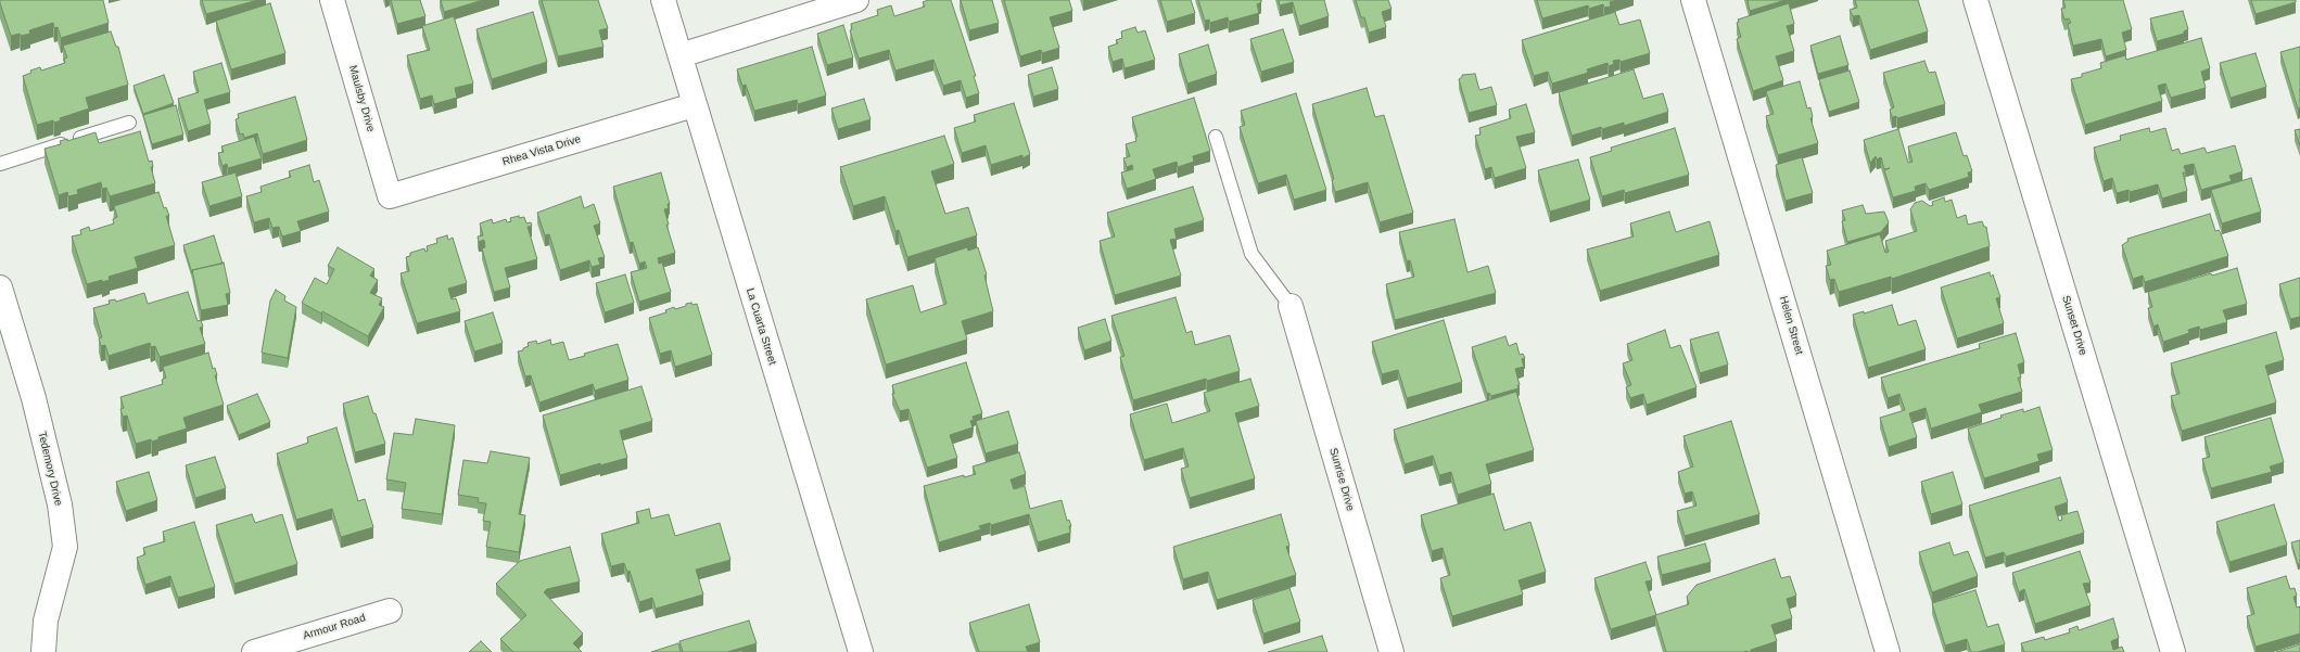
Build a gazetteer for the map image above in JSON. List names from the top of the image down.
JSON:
{
  "streets": {
    "street": [
      "Maulsby Drive",
      "Rhea Vista Drive",
      "Helen Street",
      "Sunset Drive",
      "La Cuarta Street",
      "Tedemory Drive",
      "Sunrise Drive",
      "Armour Road"
    ]
  },
  "crossings": [
    ["Maulsby Drive", "Rhea Vista Drive"],
    ["Rhea Vista Drive", "La Cuarta Street"]
  ]
}
